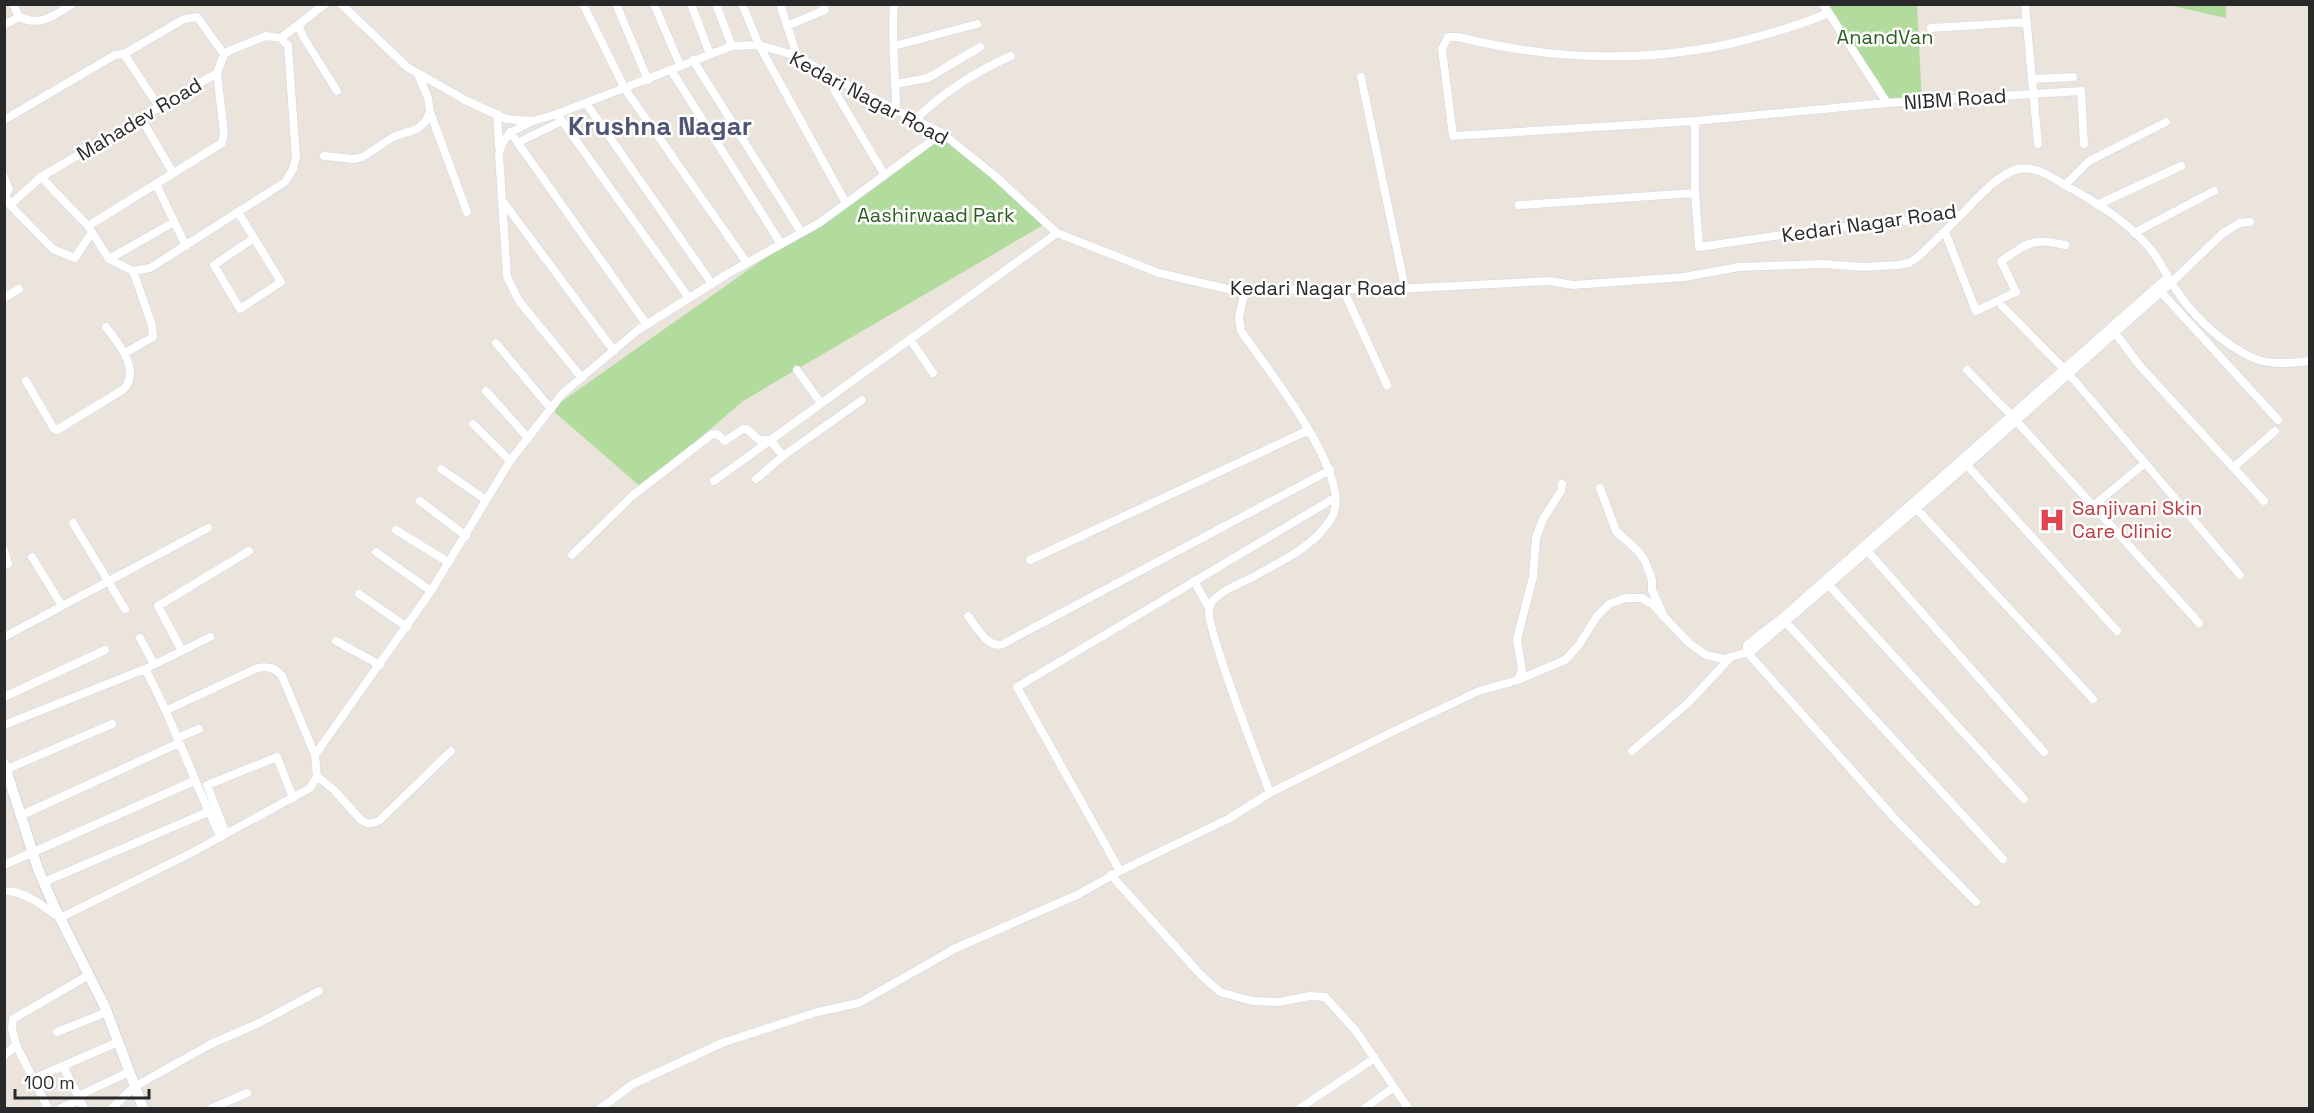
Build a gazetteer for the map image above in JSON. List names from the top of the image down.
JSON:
{
  "streets": {
    "street": ["Kedari Nagar Road", "NIBM Road", "Mahadev Road"]
  },
  "districts": ["Krushna Nagar"],
  "parks": ["AnandVan", "Aashirwaad Park"],
  "places": {
    "hospital": ["Sanjivani Skin Care Clinic"]
  },
  "scale_bar": "100 m"
}
